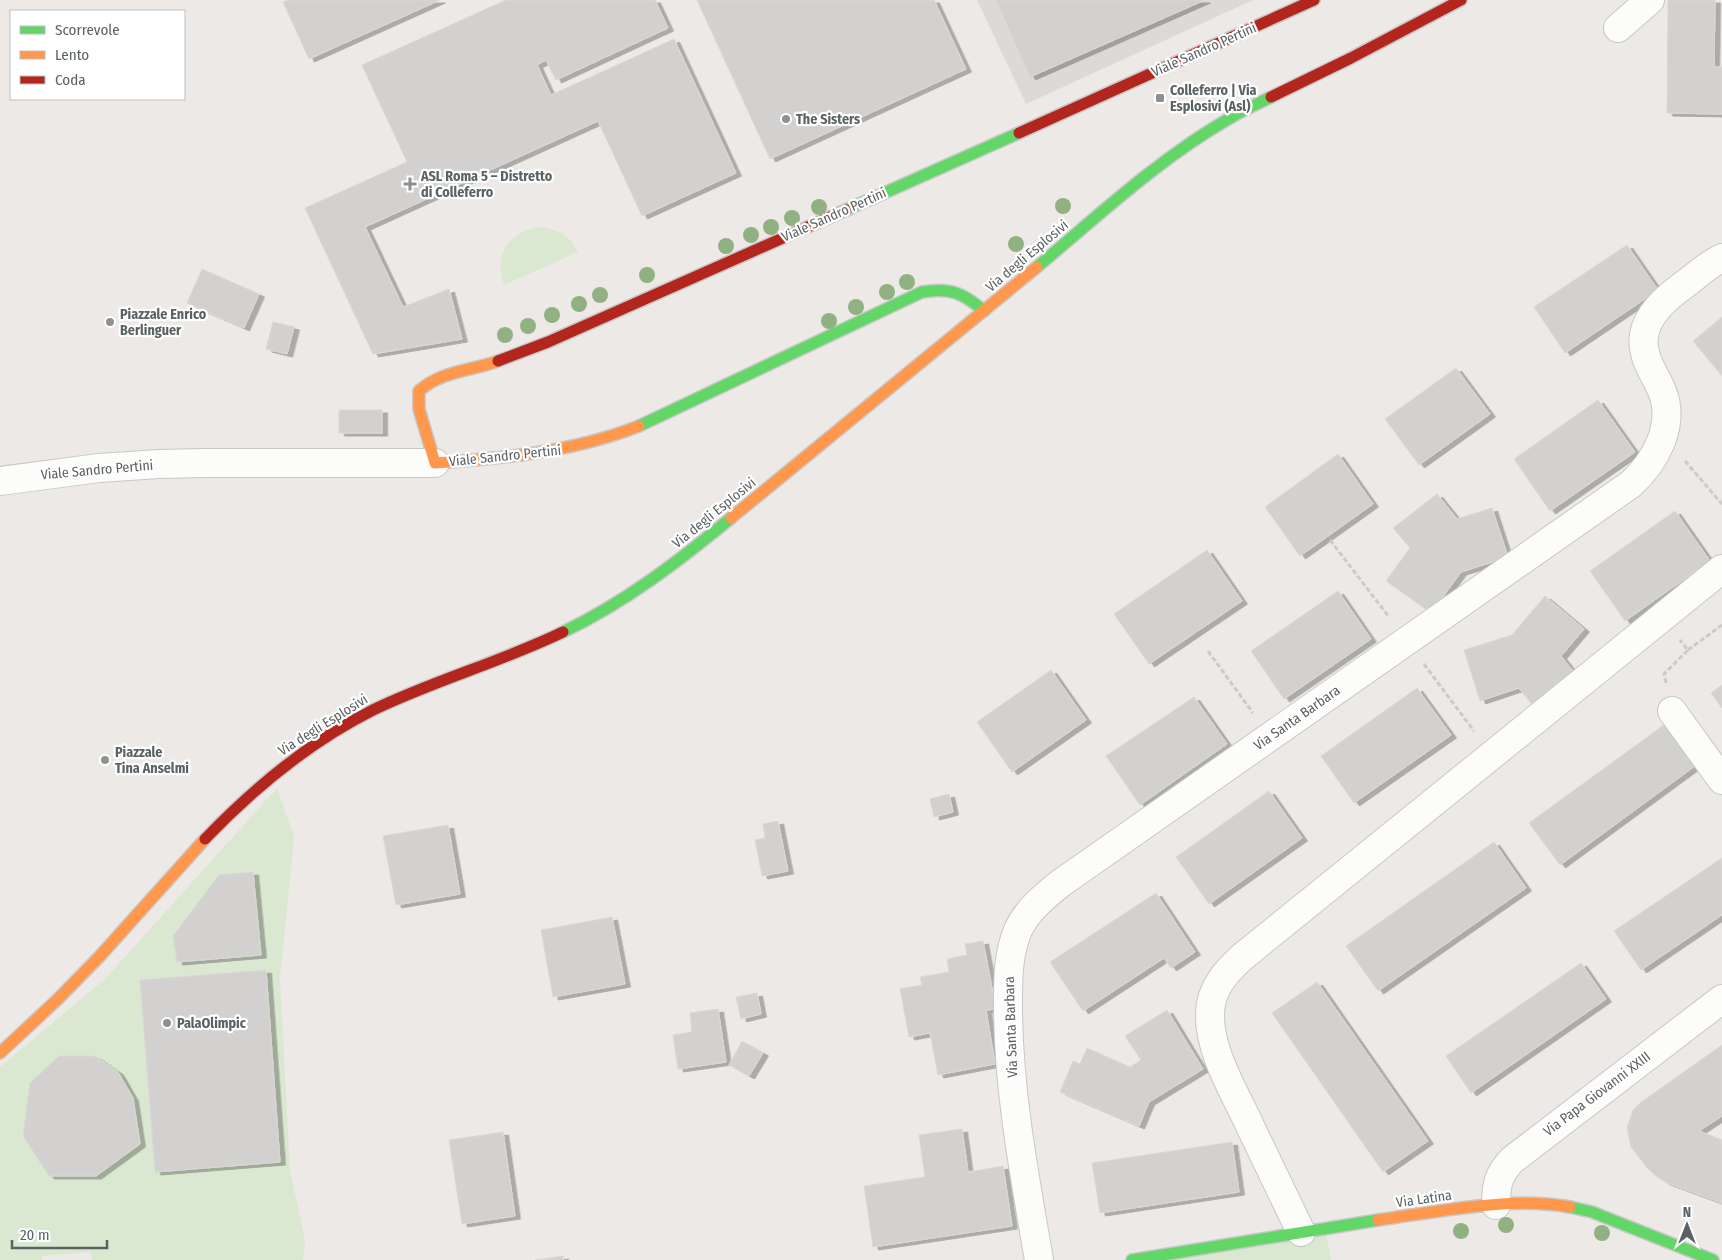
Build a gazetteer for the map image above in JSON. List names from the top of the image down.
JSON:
{
  "streets": {
    "main road": ["Viale Sandro Pertini", "Via degli Esplosivi", "Via Latina"],
    "street": ["Via Santa Barbara", "Via Papa Giovanni XXIII"]
  },
  "crossings": [
    ["Viale Sandro Pertini", "Via degli Esplosivi"],
    ["Via Papa Giovanni XXIII", "Via Latina"]
  ],
  "places": {
    "transit": ["Colleferro | Via Esplosivi (Asl)"],
    "other": [
      "The Sisters",
      "Piazzale Enrico Berlinguer",
      "Piazzale Tina Anselmi",
      "PalaOlimpic"
    ],
    "health": ["ASL Roma 5 – Distretto di Colleferro"]
  },
  "legend": ["Scorrevole", "Lento", "Coda"],
  "scale_bar": "20 m",
  "north": "top"
}
